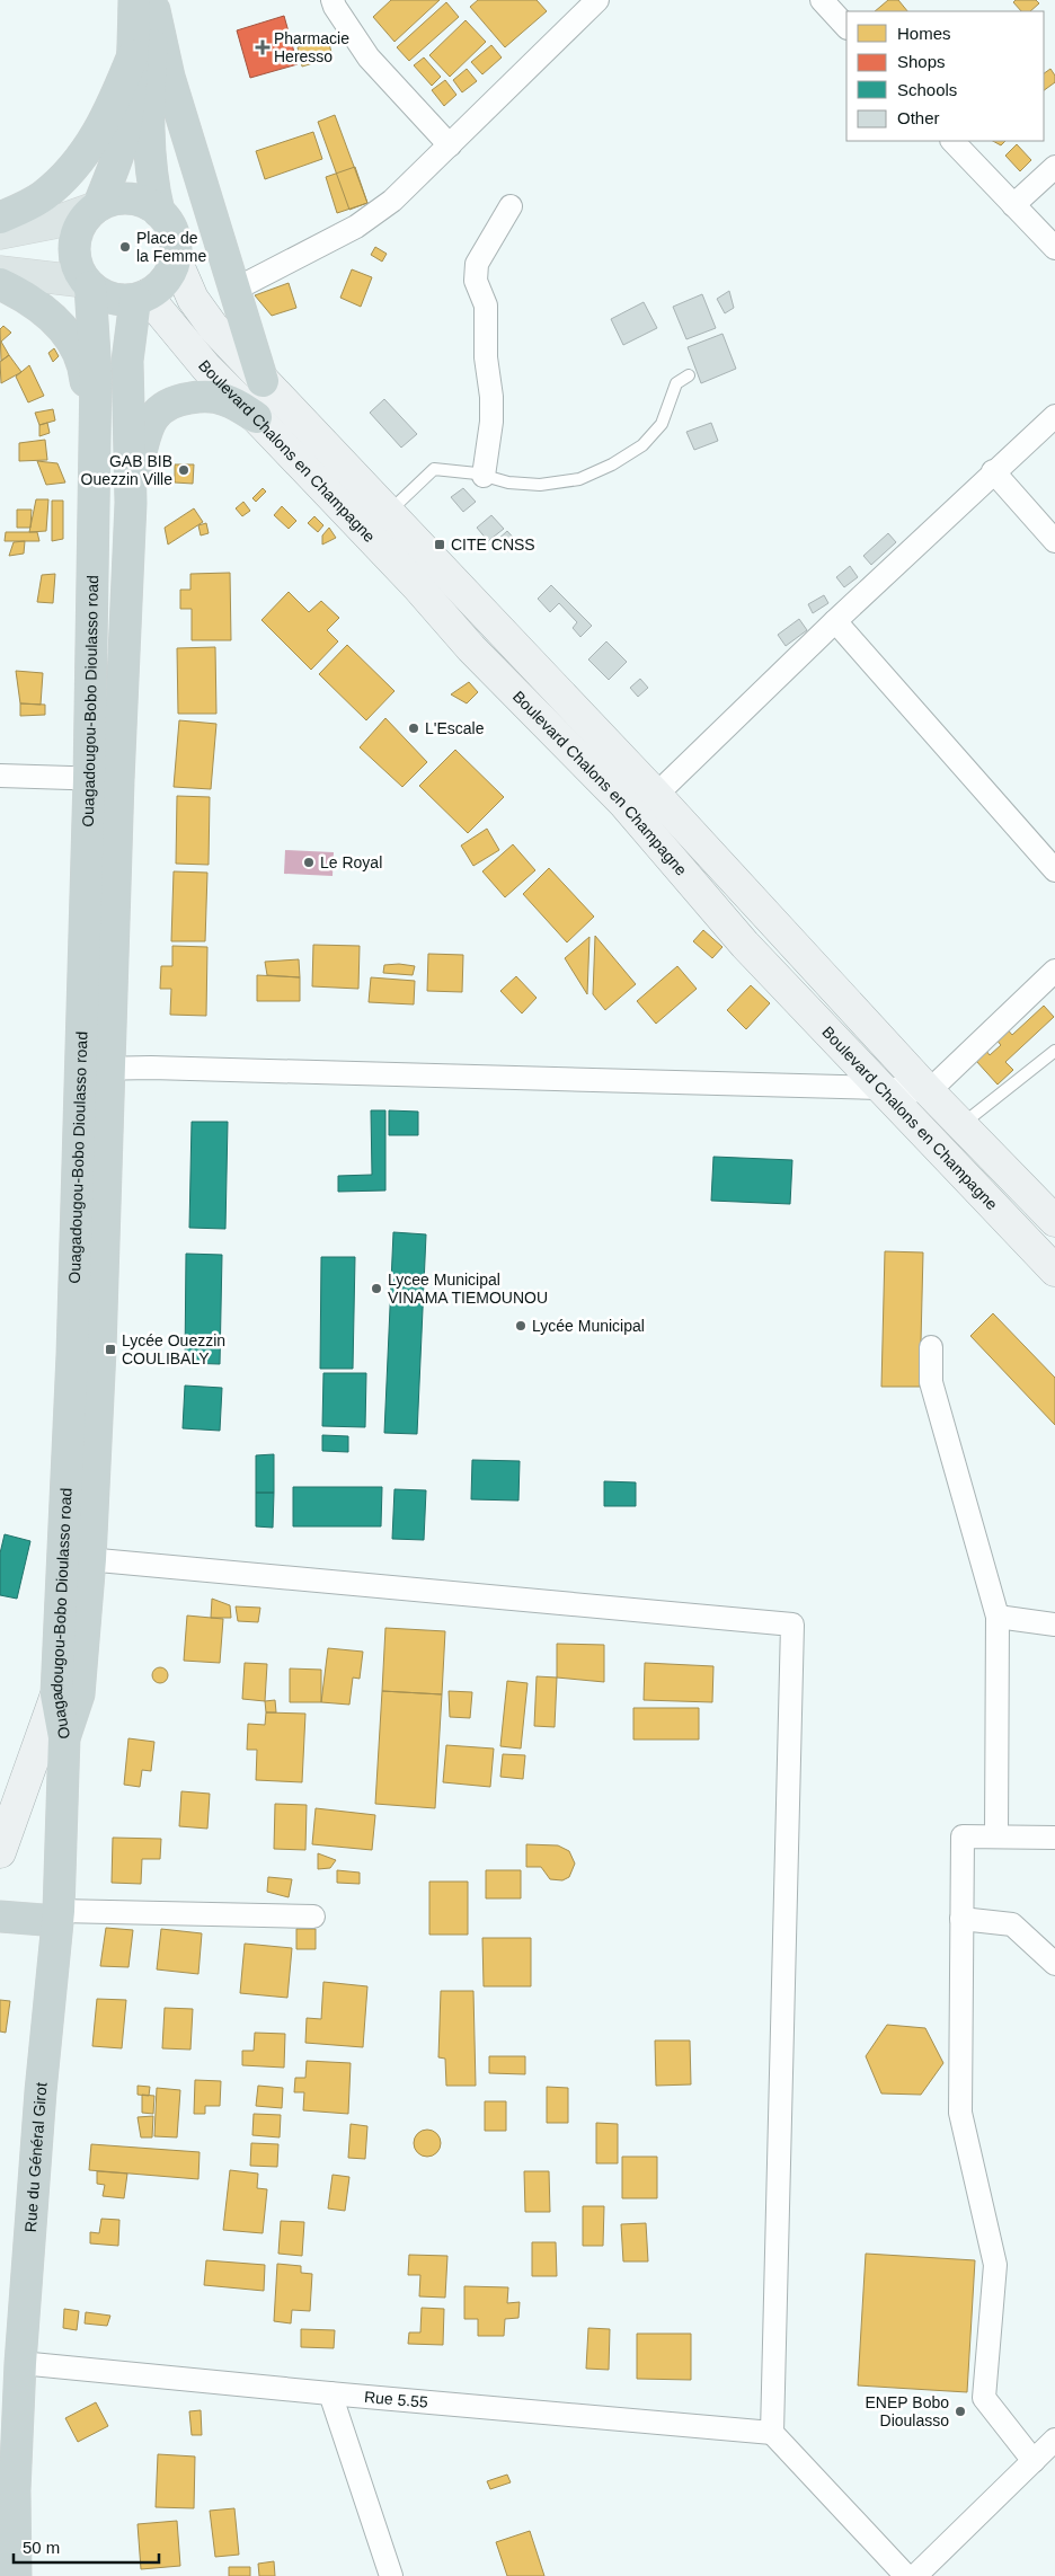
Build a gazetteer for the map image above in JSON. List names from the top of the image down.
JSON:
{
  "streets": {
    "highway": ["Ouagadougou-Bobo Dioulasso road", "Rue du Général Girot"],
    "main road": ["Boulevard Chalons en Champagne"],
    "street": ["Rue 5.55"]
  },
  "crossings": [
    ["Boulevard Chalons en Champagne", "Ouagadougou-Bobo Dioulasso road"],
    ["Ouagadougou-Bobo Dioulasso road", "Rue du Général Girot"],
    ["Rue du Général Girot", "Rue 5.55"]
  ],
  "places": {
    "health": ["Pharmacie Heresso"],
    "other": [
      "Place de la Femme",
      "GAB BIB Ouezzin Ville",
      "L'Escale",
      "Le Royal",
      "Lycee Municipal VINAMA TIEMOUNOU",
      "Lycée Municipal",
      "ENEP Bobo Dioulasso"
    ],
    "transit": ["CITE CNSS", "Lycée Ouezzin COULIBALY"]
  },
  "legend": [
    "Homes",
    "Shops",
    "Schools",
    "Other"
  ],
  "scale_bar": "50 m"
}
